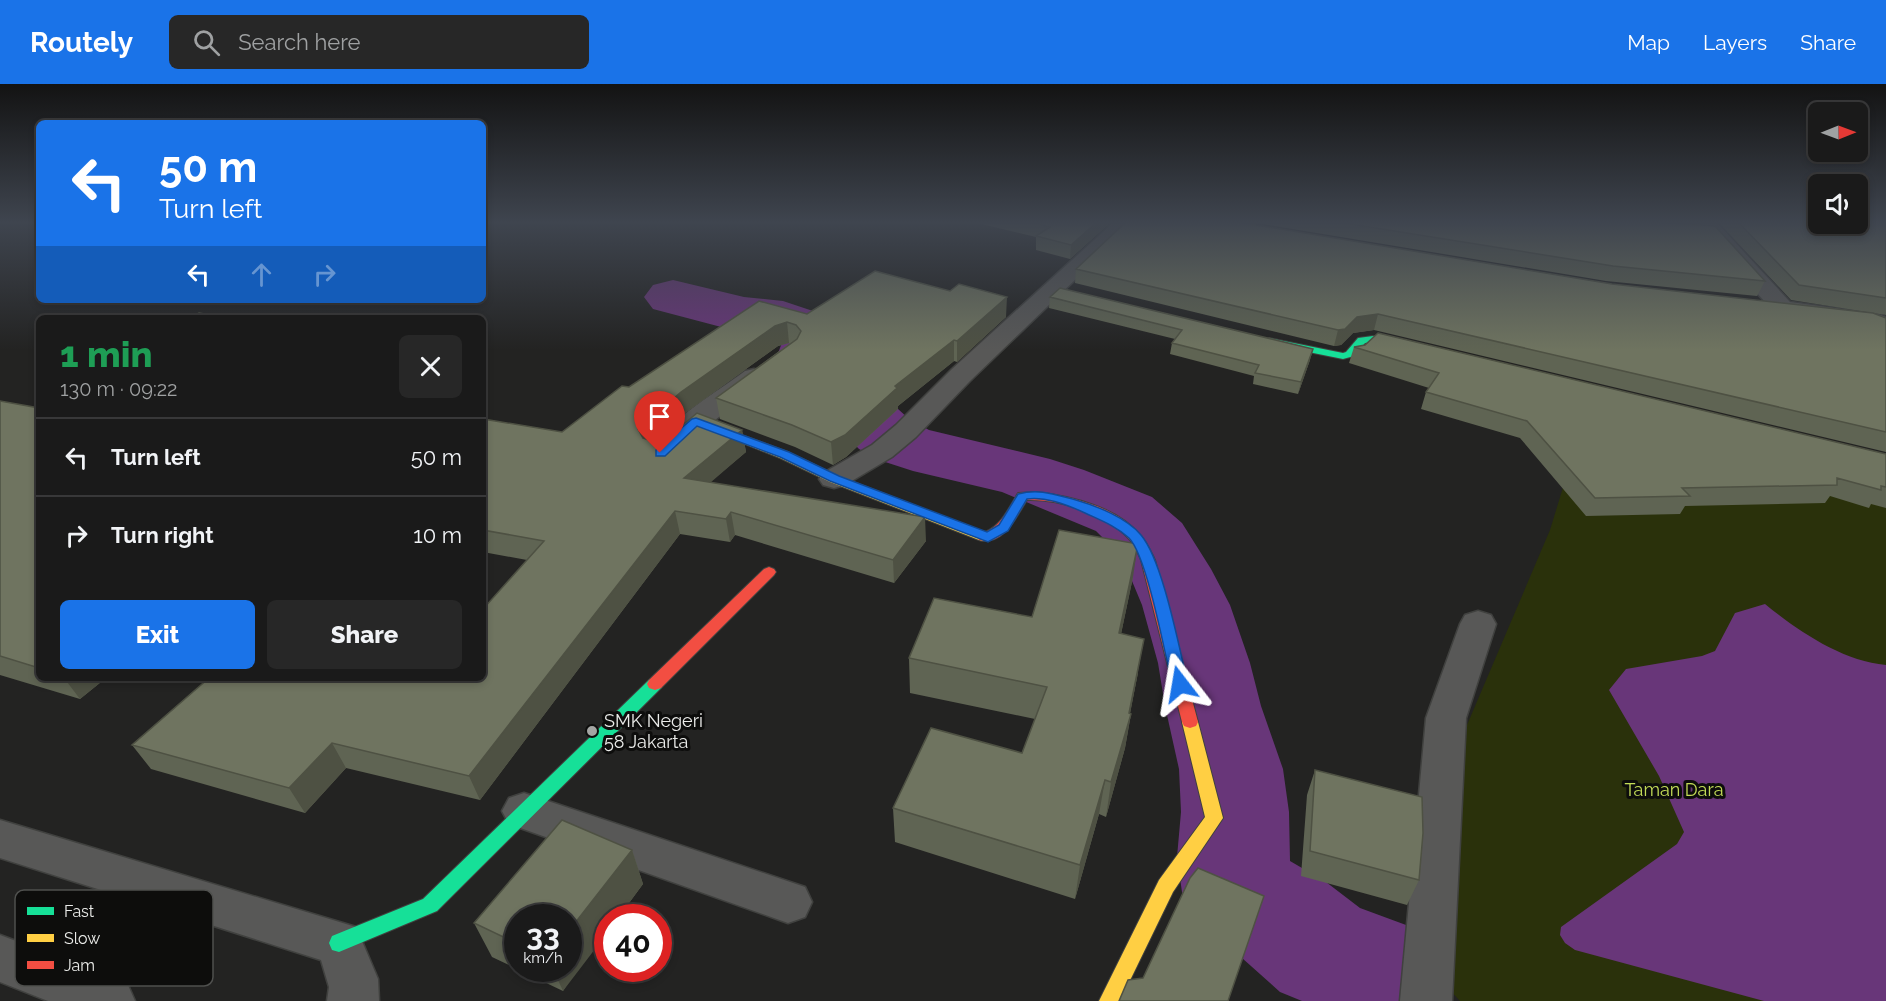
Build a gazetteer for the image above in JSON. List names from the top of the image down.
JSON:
{
  "parks": ["Taman Dara"],
  "places": ["SMK Negeri 58 Jakarta"],
  "legend": ["Fast", "Slow", "Jam"],
  "north": "right",
  "page": {
    "header": "Routely",
    "search": "Search here",
    "nav": ["Map", "Layers", "Share"],
    "turn": ["50 m", "Turn left"],
    "heading": ["1 min", "130 m · 09:22"],
    "list": [
      {
        "name": "Turn left",
        "value": "50 m"
      },
      {
        "name": "Turn right",
        "value": "10 m"
      }
    ],
    "buttons": ["Exit", "Share"],
    "speed": "33 km/h",
    "limit": "40"
  }
}
